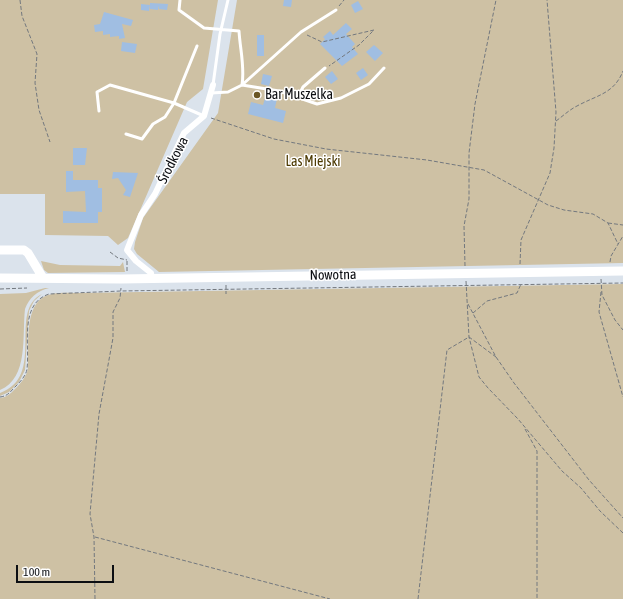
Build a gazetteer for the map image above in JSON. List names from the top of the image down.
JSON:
{
  "streets": {
    "street": ["Środkowa", "Nowotna"]
  },
  "parks": ["Las Miejski"],
  "places": ["Bar Muszelka"],
  "scale_bar": "100 m"
}
